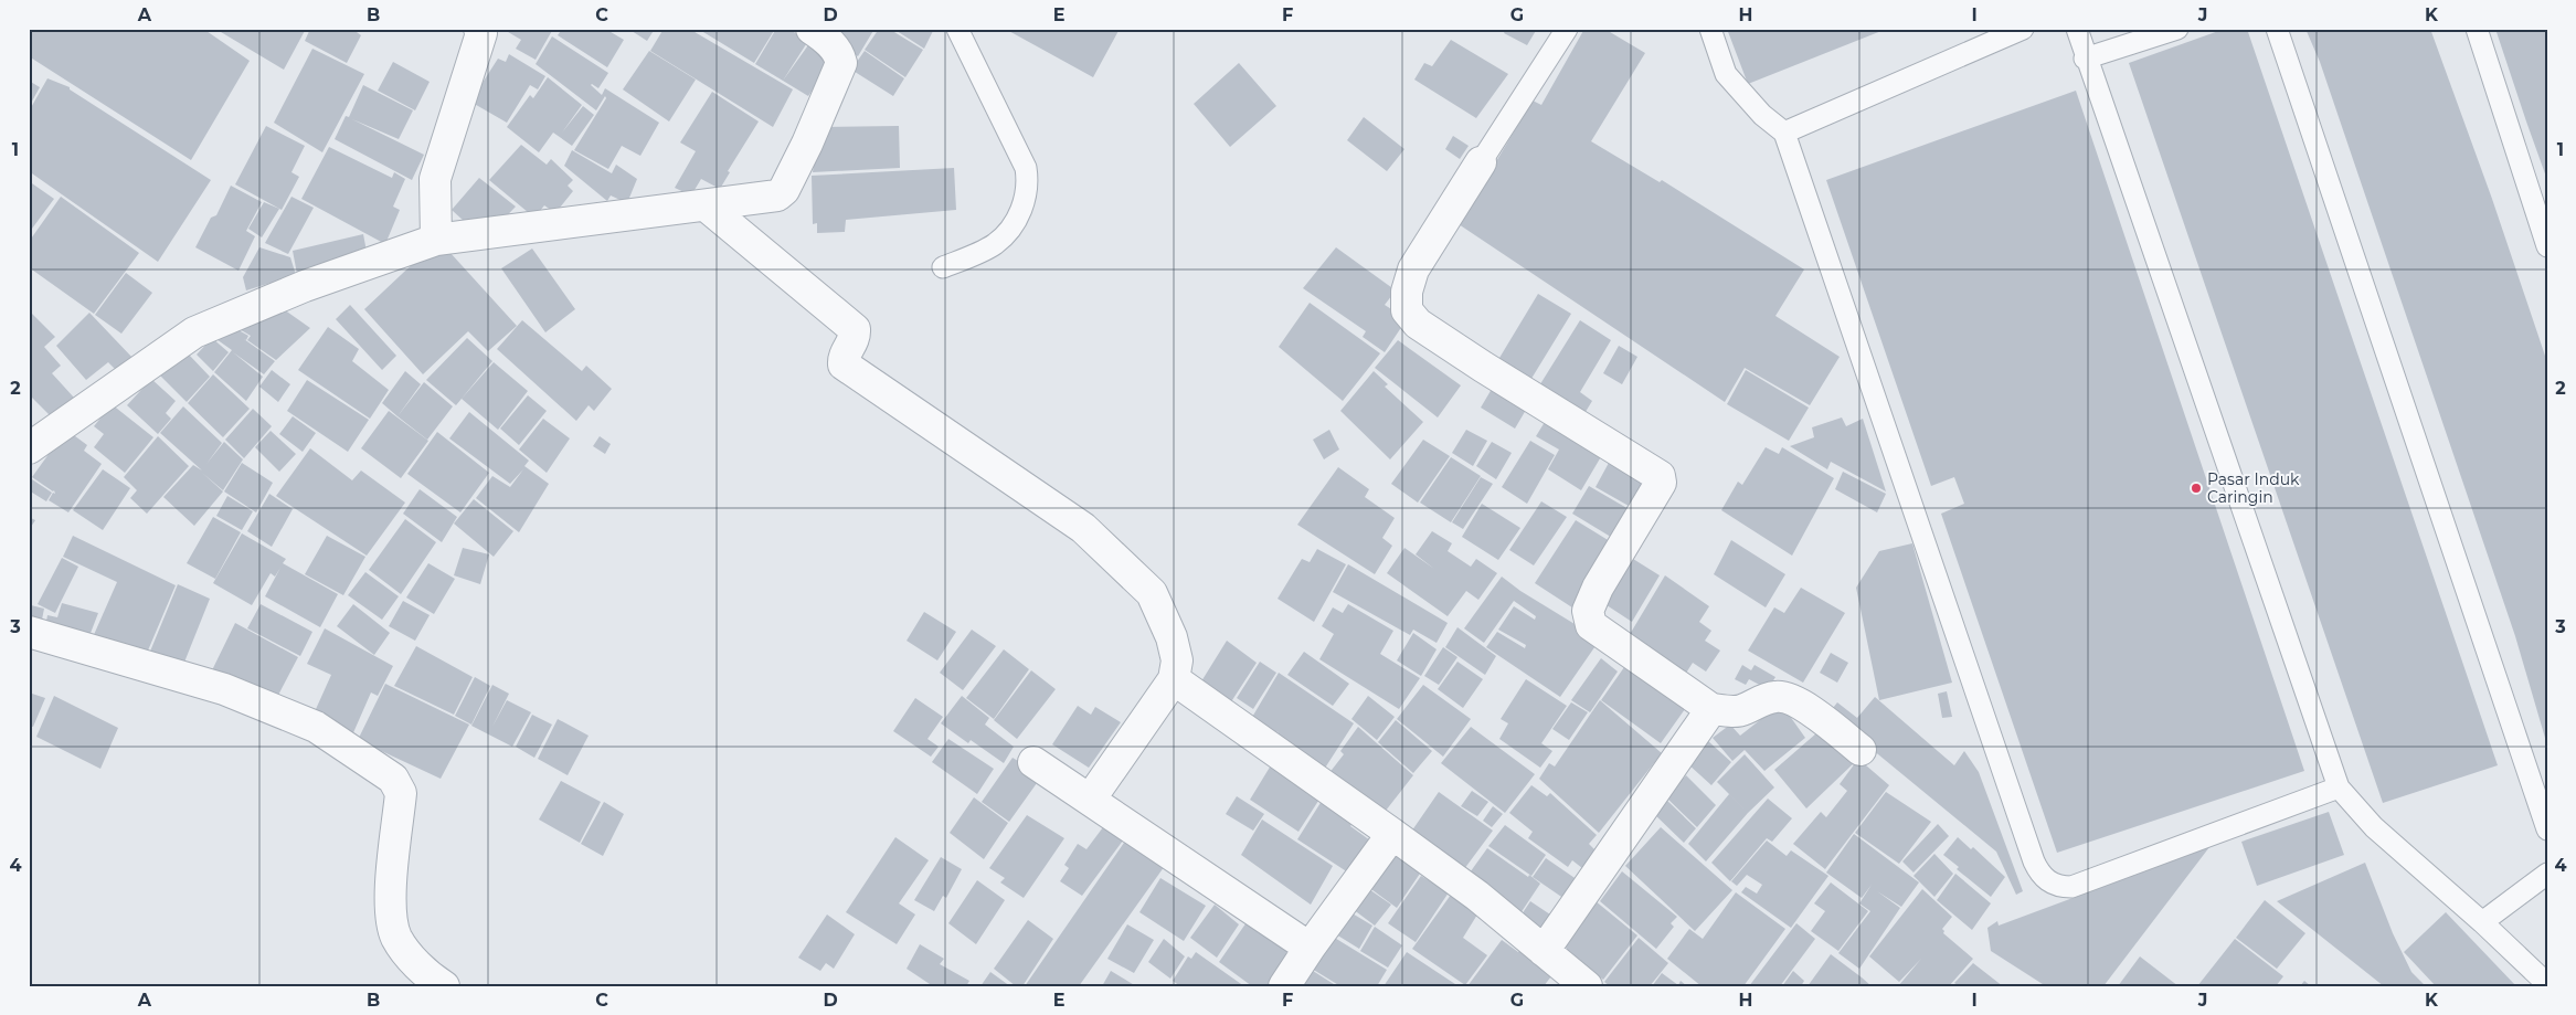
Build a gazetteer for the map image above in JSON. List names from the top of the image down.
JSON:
{
  "places": ["Pasar Induk Caringin"],
  "grid": {
    "columns": [
      "A",
      "B",
      "C",
      "D",
      "E",
      "F",
      "G",
      "H",
      "I",
      "J",
      "K"
    ],
    "rows": [
      "1",
      "2",
      "3",
      "4"
    ]
  }
}
